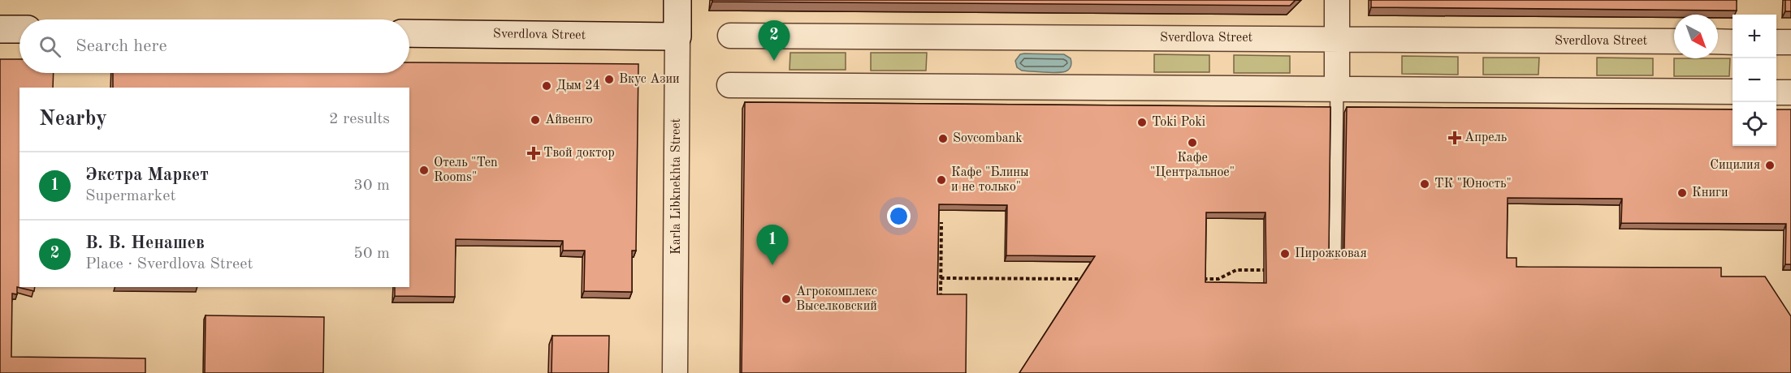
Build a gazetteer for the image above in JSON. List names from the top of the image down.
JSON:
{
  "streets": {
    "street": ["Sverdlova Street", "Karla Libknekhta Street"]
  },
  "crossings": [
    ["Sverdlova Street", "Karla Libknekhta Street"]
  ],
  "places": {
    "other": [
      "Вкус Азии",
      "Дым 24",
      "Айвенго",
      "Toki Poki",
      "Sovcombank",
      "Кафе \"Центральное\"",
      "Сицилия",
      "Отель \"Ten Rooms\"",
      "Кафе \"Блины и не только\"",
      "ТК \"Юность\"",
      "Книги",
      "Пирожковая",
      "Агрокомплекс Выселковский"
    ],
    "health": ["Апрель", "Твой доктор"]
  },
  "north": "bottom right",
  "page": {
    "map_buttons": ["+", "−"],
    "search": "Search here",
    "pins": ["2", "1"],
    "heading": ["Nearby", "2 results"],
    "list": [
      {
        "mark": "1",
        "name": "Экстра Маркет",
        "note": "Supermarket",
        "value": "30 m"
      },
      {
        "mark": "2",
        "name": "В. В. Ненашев",
        "note": "Place · Sverdlova Street",
        "value": "50 m"
      }
    ]
  }
}
